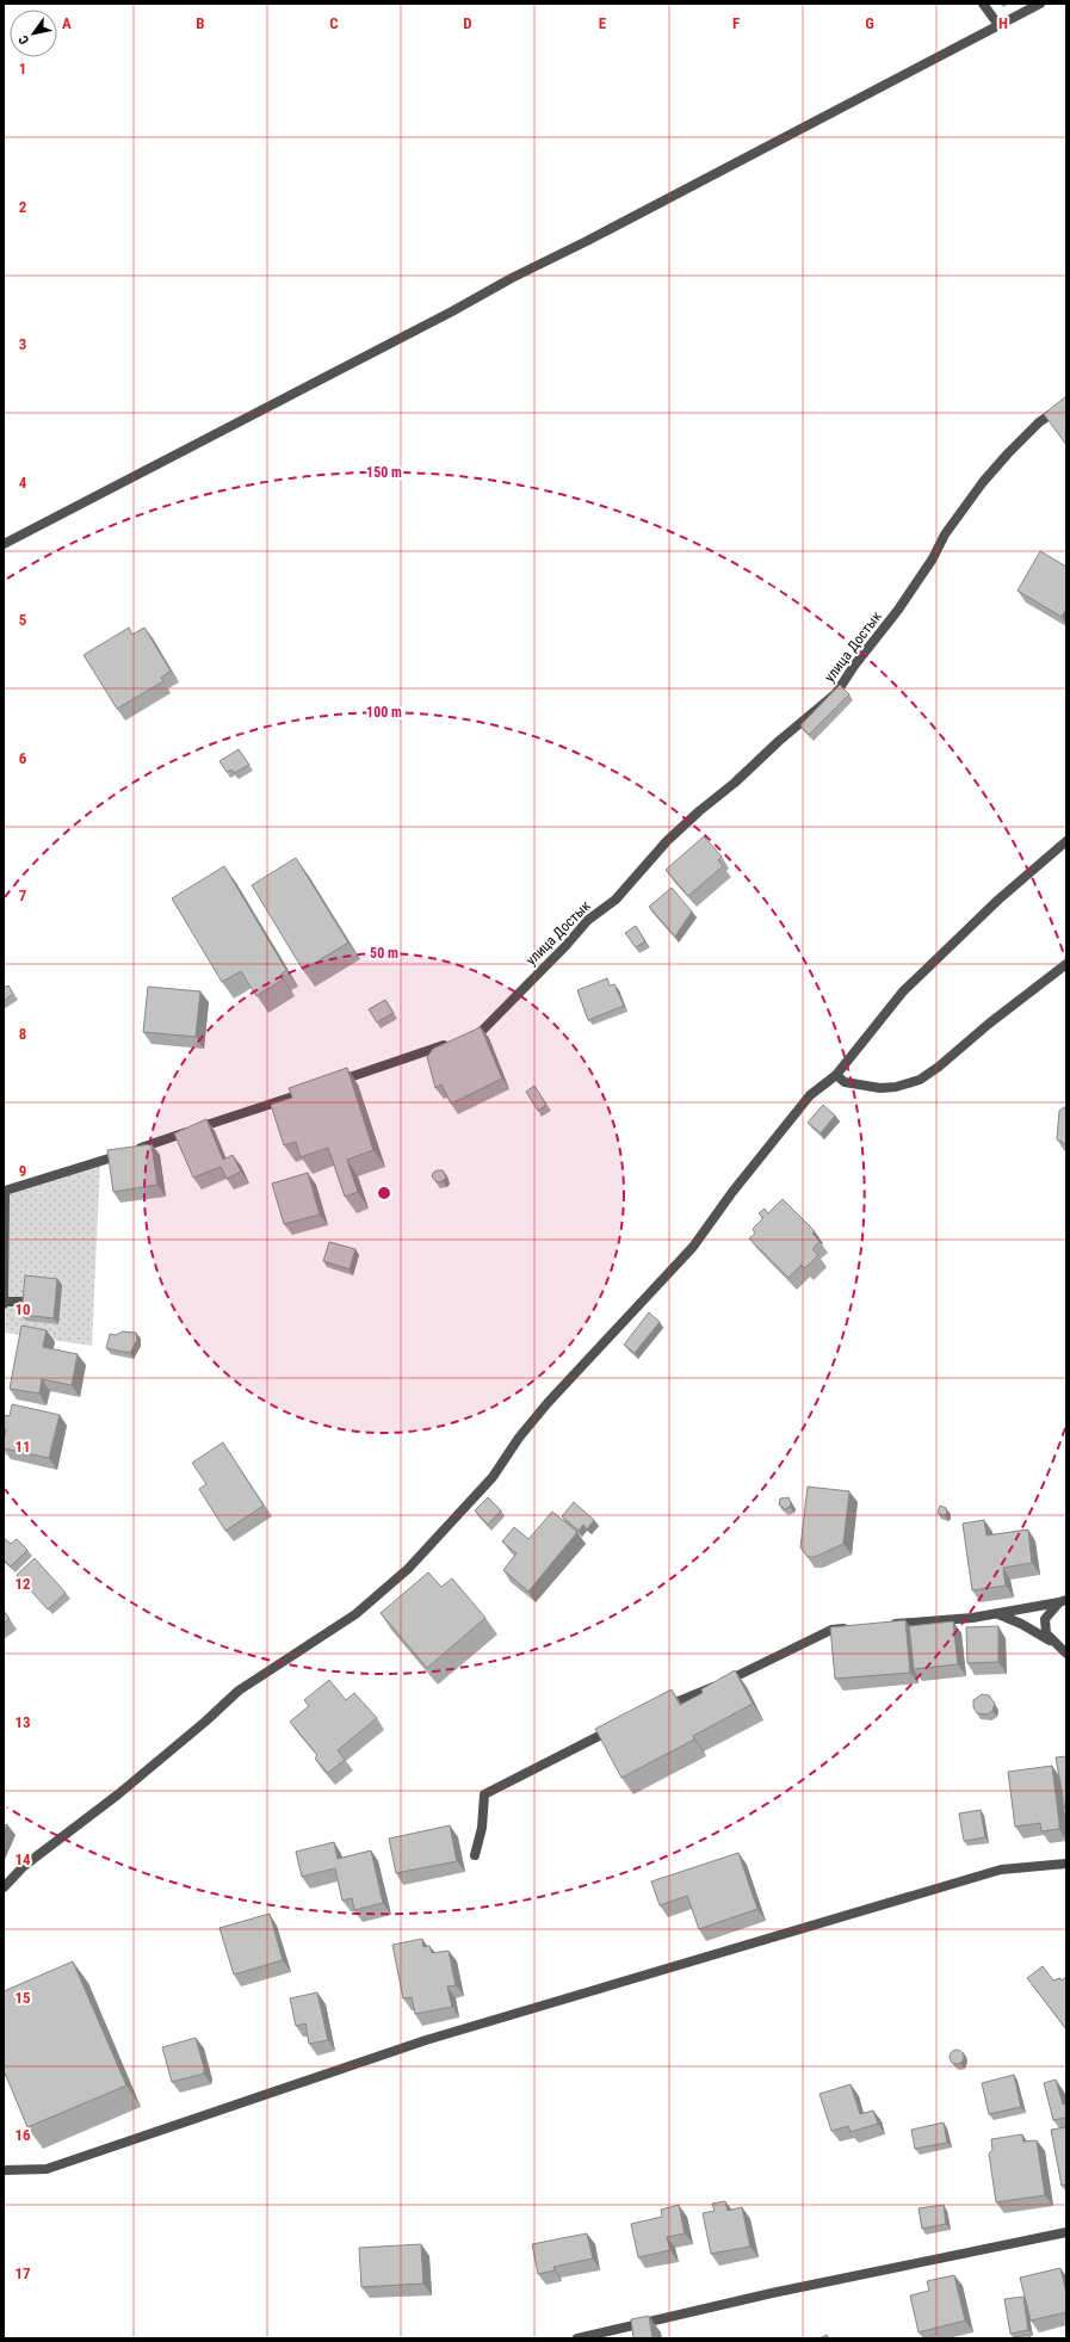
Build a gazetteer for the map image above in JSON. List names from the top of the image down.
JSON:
{
  "streets": {
    "street": ["улица Достык"]
  },
  "north": "bottom left",
  "grid": {
    "columns": [
      "A",
      "B",
      "C",
      "D",
      "E",
      "F",
      "G",
      "H"
    ],
    "rows": [
      "1",
      "2",
      "3",
      "4",
      "5",
      "6",
      "7",
      "8",
      "9",
      "10",
      "11",
      "12",
      "13",
      "14",
      "15",
      "16",
      "17"
    ]
  },
  "rings": ["150 m", "100 m", "50 m"]
}
